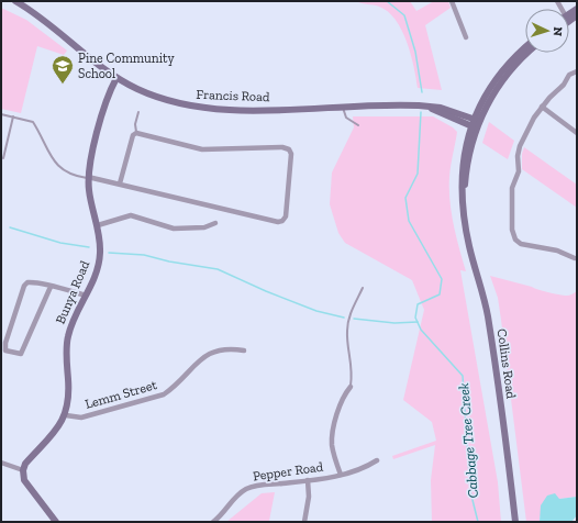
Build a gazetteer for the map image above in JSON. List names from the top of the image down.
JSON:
{
  "streets": {
    "street": [
      "Francis Road",
      "Bunya Road",
      "Collins Road",
      "Lemm Street",
      "Pepper Road"
    ]
  },
  "crossings": [
    ["Francis Road", "Bunya Road"],
    ["Francis Road", "Collins Road"],
    ["Bunya Road", "Lemm Street"]
  ],
  "water": ["Cabbage Tree Creek"],
  "places": {
    "school or university": ["Pine Community School"]
  },
  "north": "right"
}
